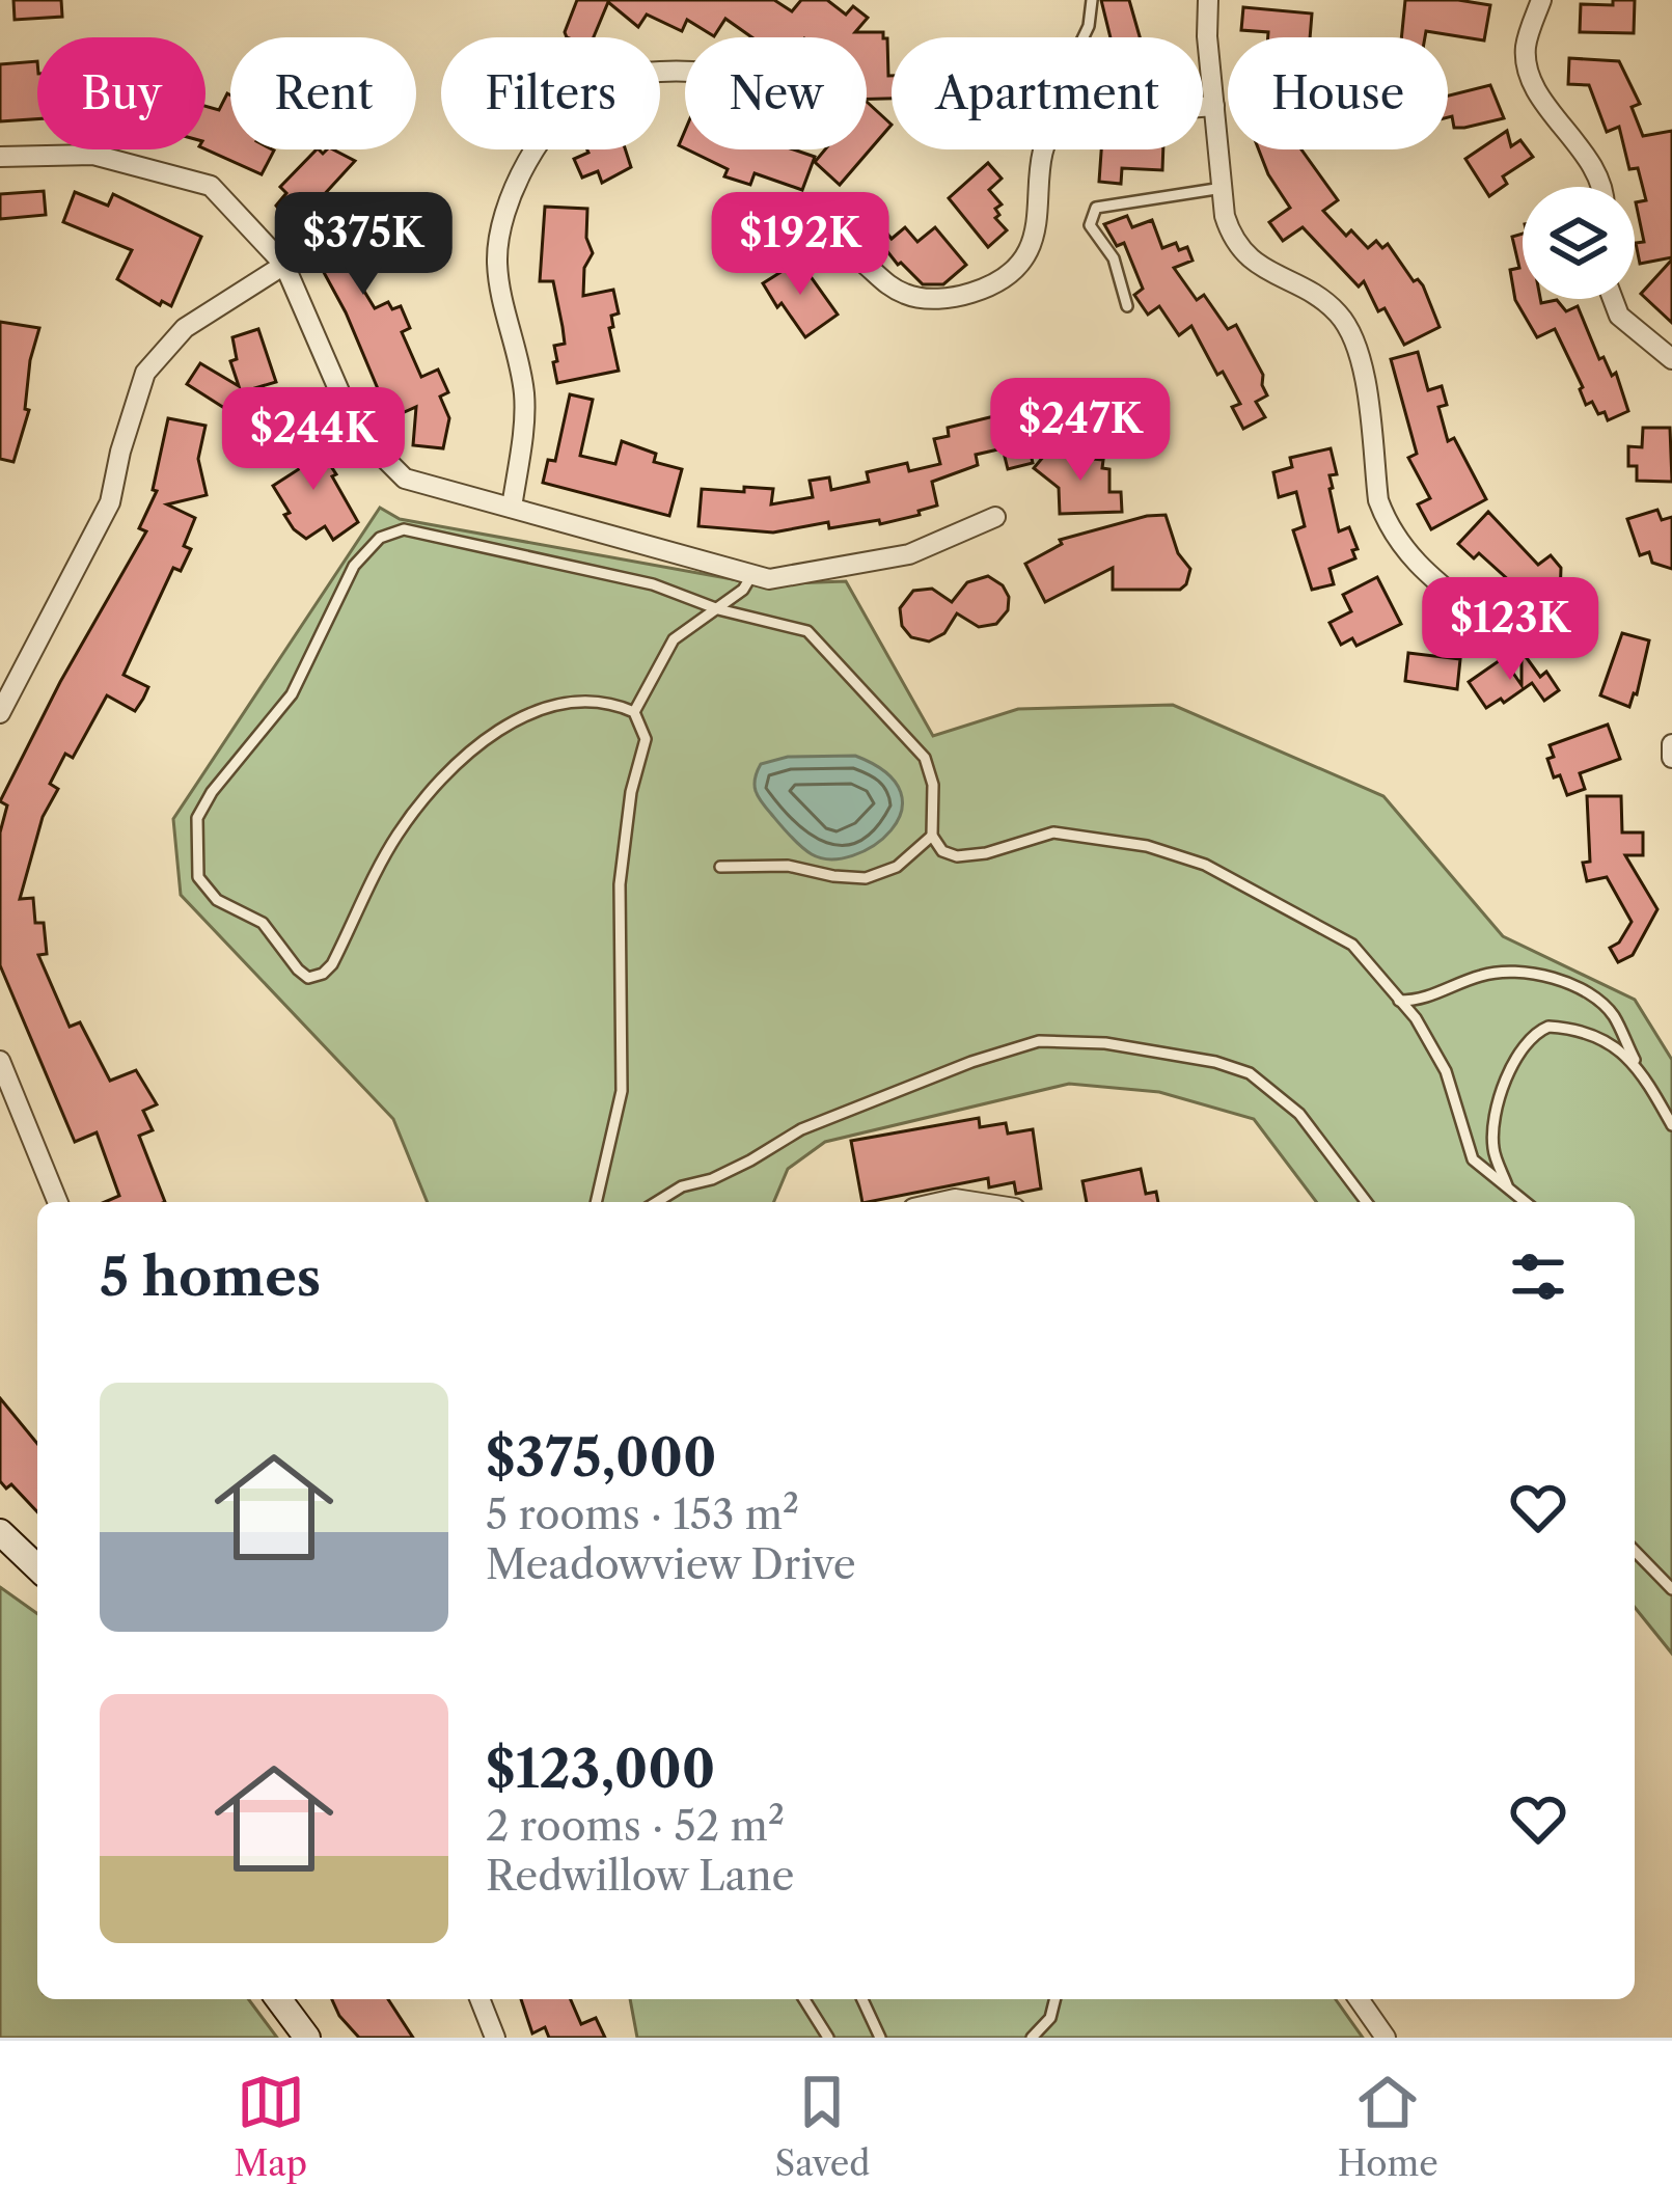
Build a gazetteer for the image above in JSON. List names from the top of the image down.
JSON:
{
  "page": {
    "chip": [
      "Buy",
      "Rent",
      "Filters",
      "New",
      "Apartment",
      "House"
    ],
    "price": [
      "$375K",
      "$192K",
      "$247K",
      "$244K",
      "$123K"
    ],
    "heading": "5 homes",
    "list": [
      {
        "name": "$375,000",
        "note": "5 rooms · 153 m² · Meadowview Drive"
      },
      {
        "name": "$123,000",
        "note": "2 rooms · 52 m² · Redwillow Lane"
      }
    ],
    "tabs": ["Map", "Saved", "Home"]
  }
}
